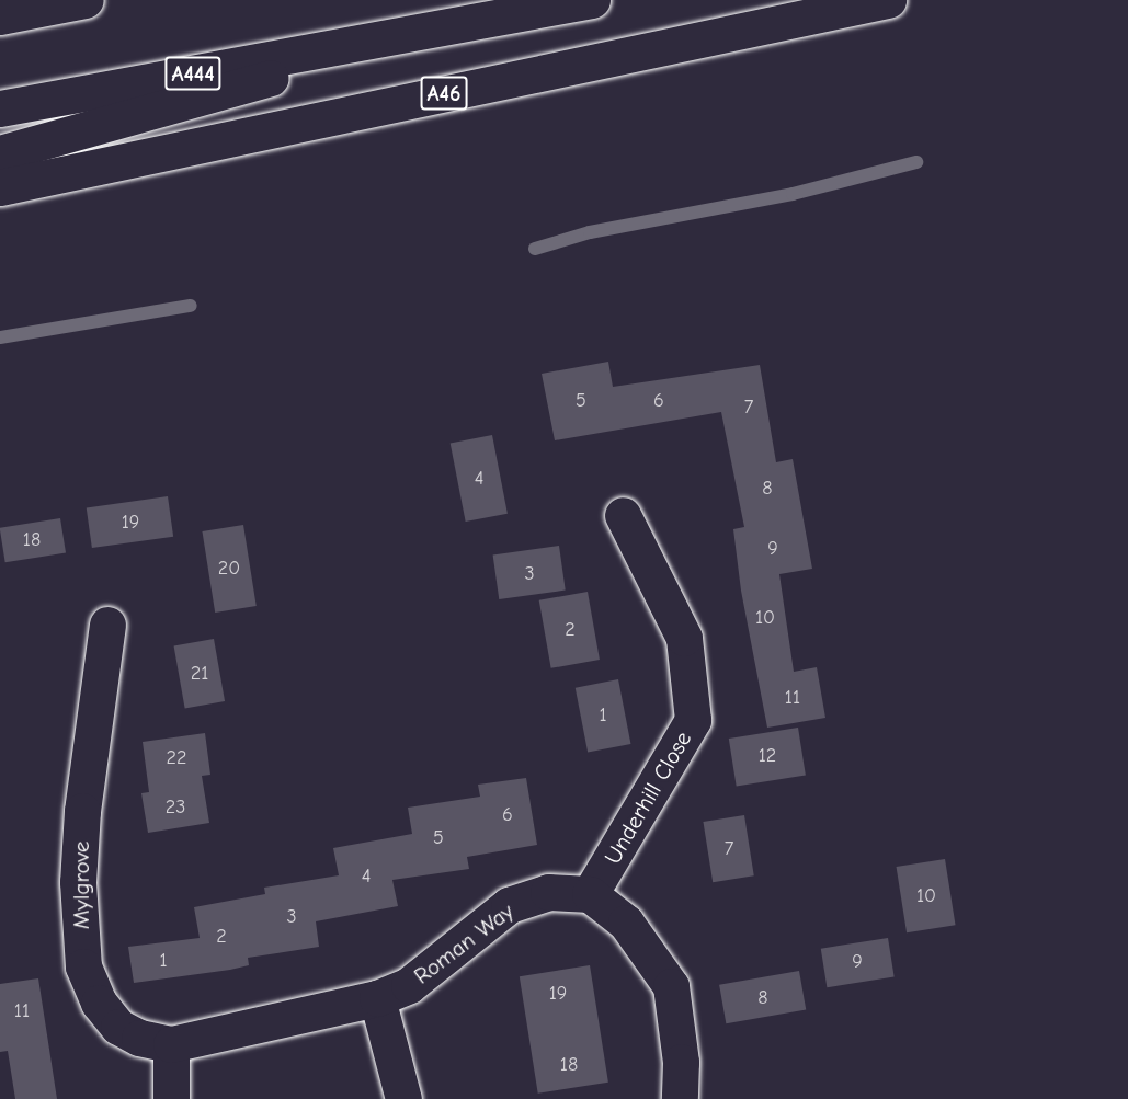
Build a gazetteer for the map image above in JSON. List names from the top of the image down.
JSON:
{
  "streets": {
    "main road": [
      "A444",
      "A46",
      "Underhill Close",
      "Mylgrove",
      "Roman Way"
    ]
  },
  "crossings": [
    ["Underhill Close", "Roman Way"],
    ["Mylgrove", "Roman Way"]
  ],
  "house_numbers": [
    "5",
    "6",
    "7",
    "4",
    "8",
    "19",
    "18",
    "9",
    "20",
    "3",
    "10",
    "2",
    "21",
    "11",
    "1",
    "12",
    "22",
    "23",
    "6",
    "5",
    "7",
    "4",
    "10",
    "3",
    "2",
    "1",
    "9",
    "19",
    "8",
    "11",
    "18"
  ]
}
